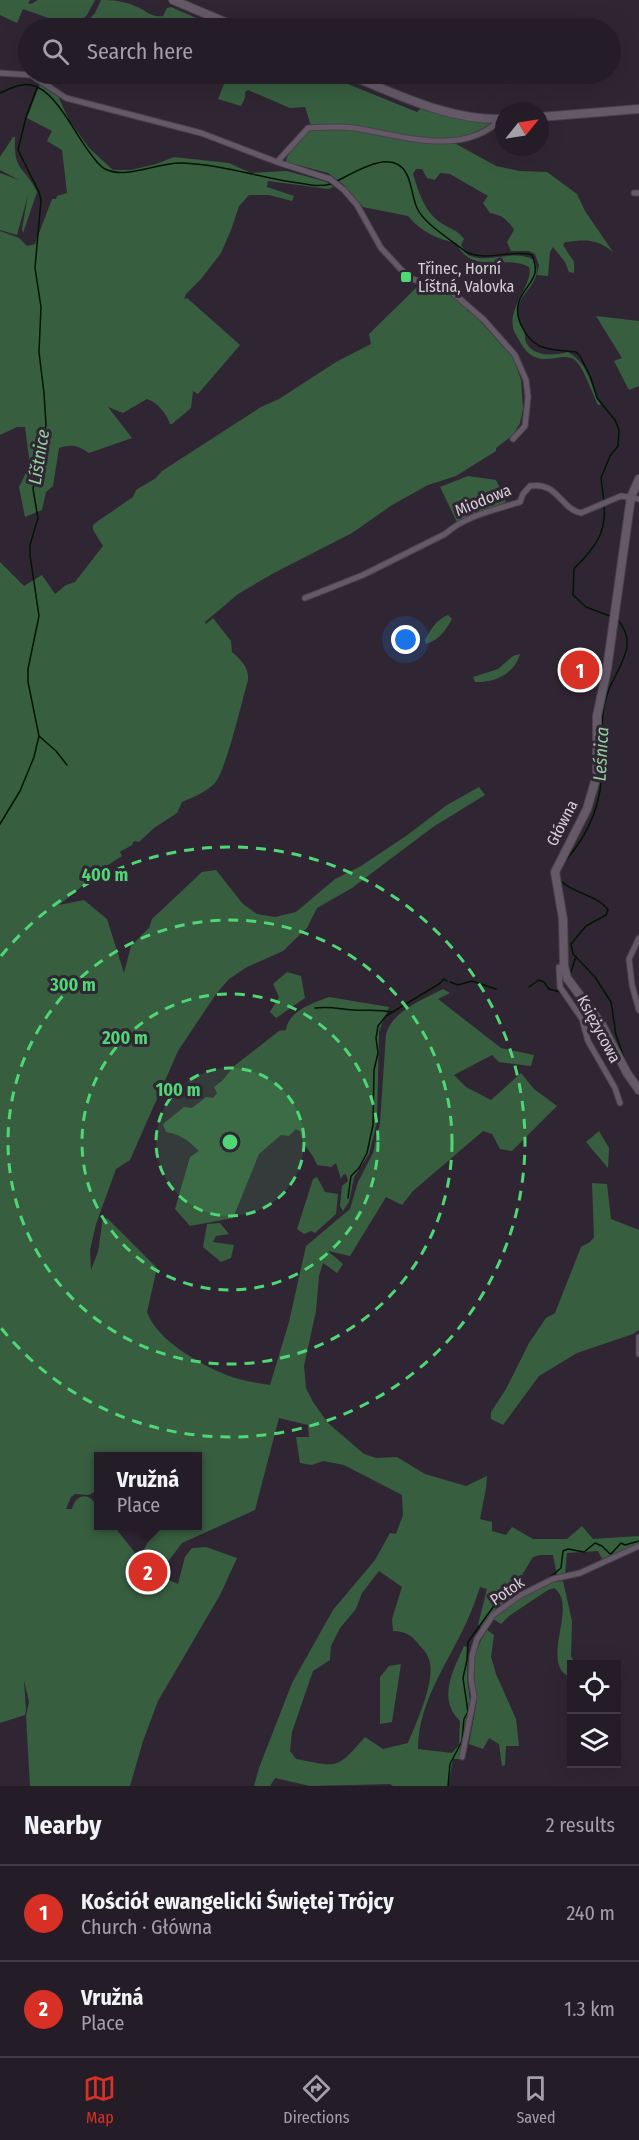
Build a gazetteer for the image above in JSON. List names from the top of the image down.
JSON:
{
  "streets": {
    "street": [
      "Miodowa",
      "Główna",
      "Księżycowa",
      "Potok"
    ]
  },
  "crossings": [
    ["Miodowa", "Główna"]
  ],
  "water": ["Líštnice", "Leśnica"],
  "places": {
    "transit": ["Třinec, Horní Líštná, Valovka"]
  },
  "north": "top right",
  "page": {
    "search": "Search here",
    "pins": ["1", "2"],
    "popup": ["Vružná", "Place"],
    "heading": ["Nearby", "2 results"],
    "list": [
      {
        "mark": "1",
        "name": "Kościół ewangelicki Świętej Trójcy",
        "note": "Church · Główna",
        "value": "240 m"
      },
      {
        "mark": "2",
        "name": "Vružná",
        "note": "Place",
        "value": "1.3 km"
      }
    ],
    "nav": ["Map", "Directions", "Saved"]
  },
  "rings": [
    "400 m",
    "300 m",
    "200 m",
    "100 m"
  ]
}
